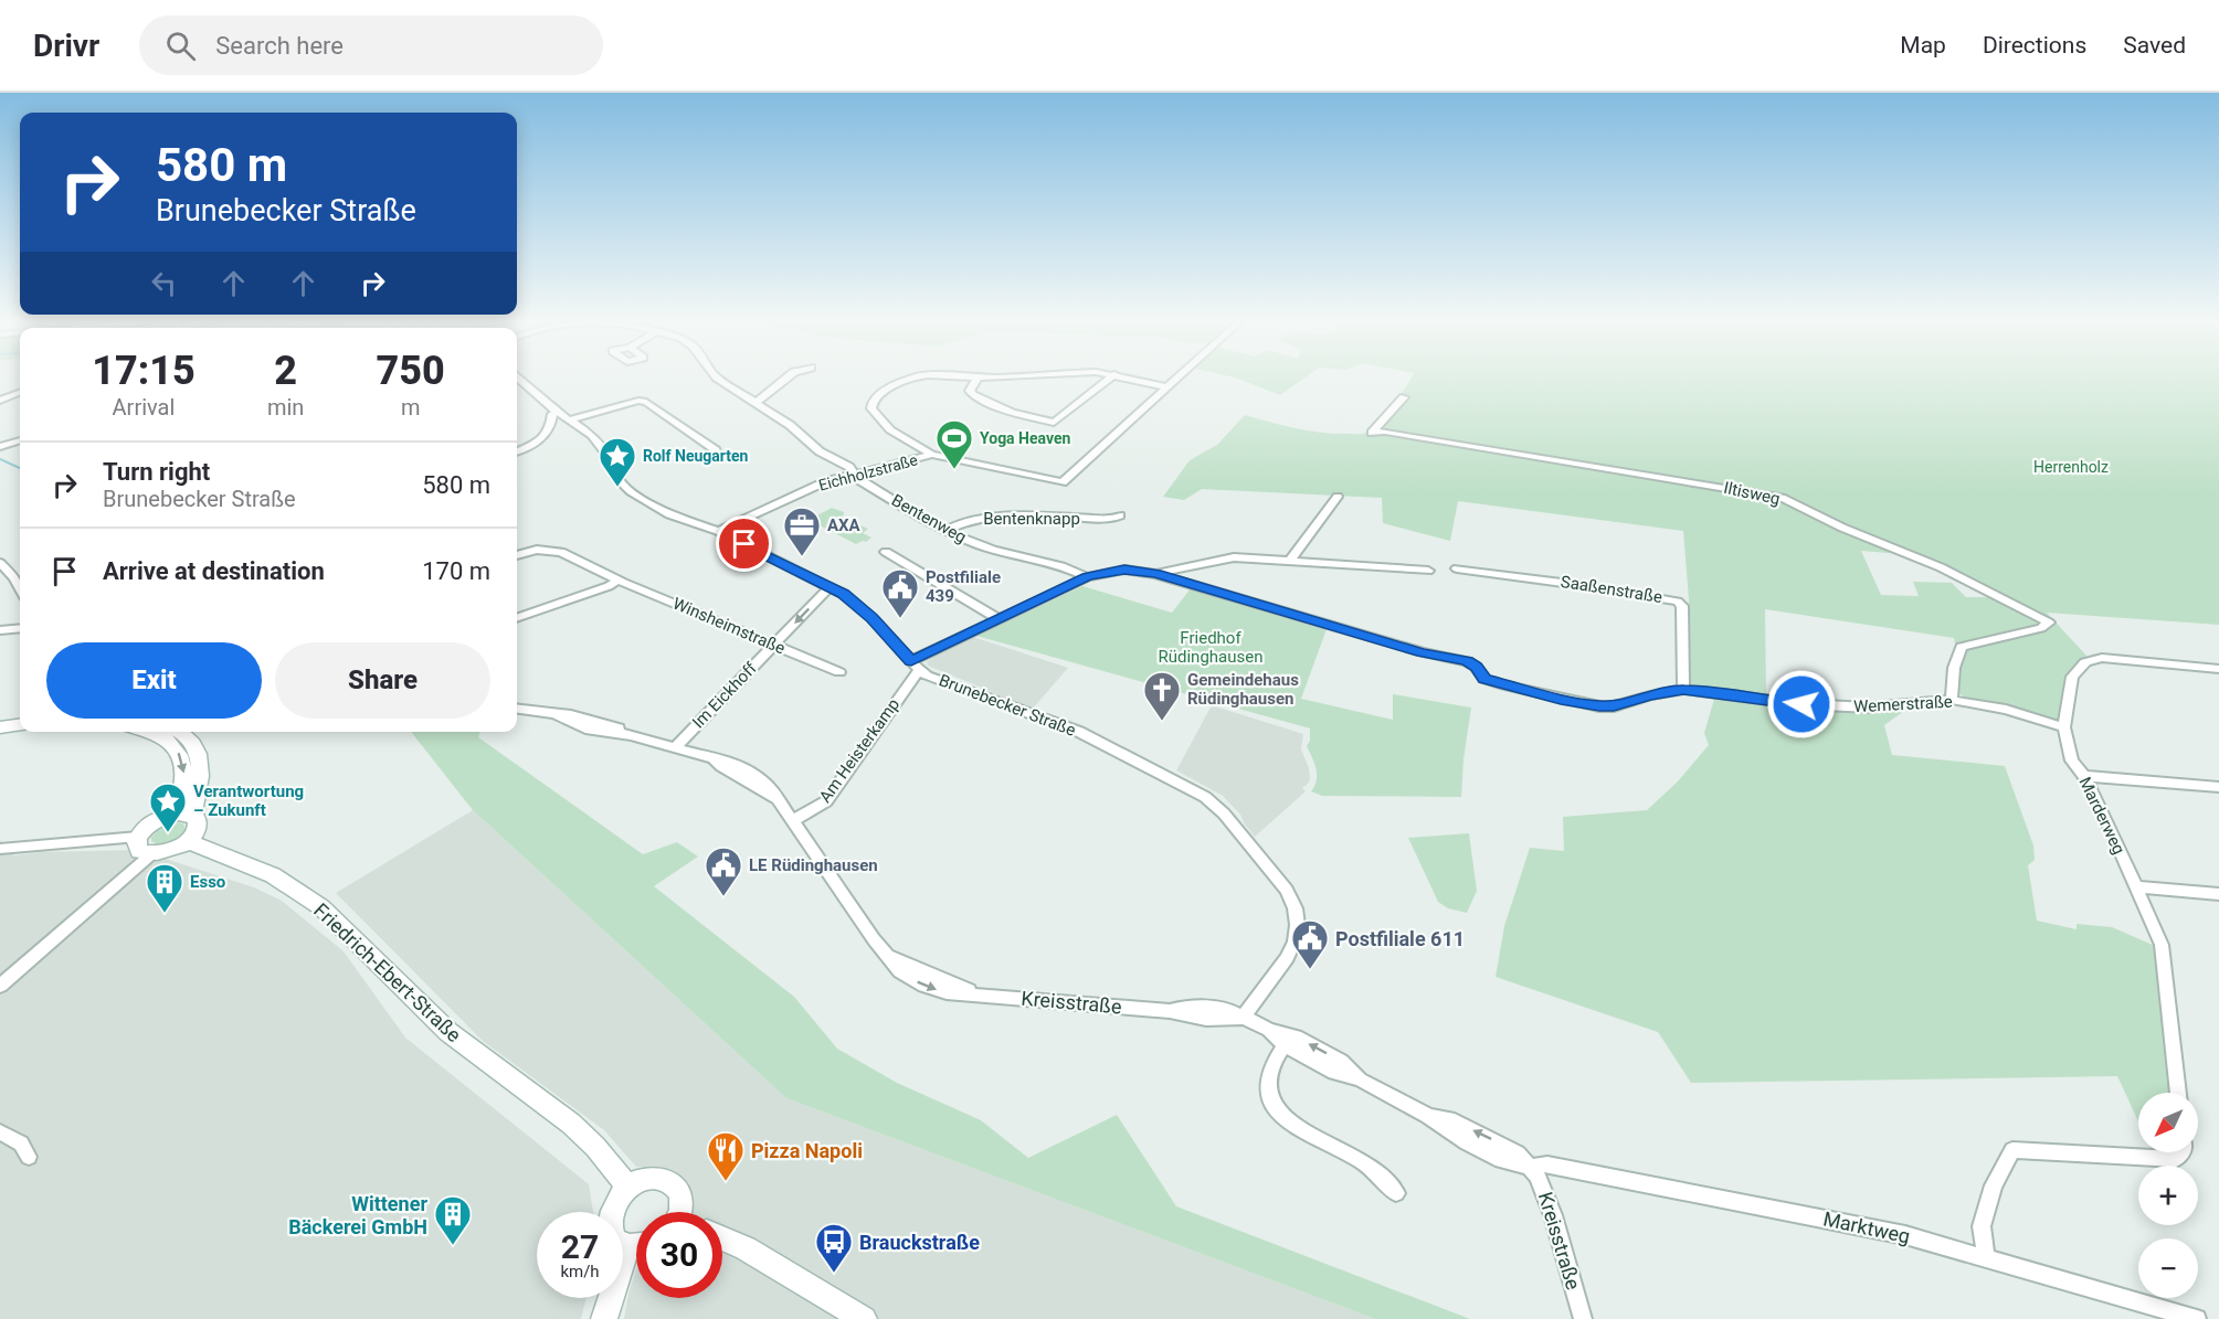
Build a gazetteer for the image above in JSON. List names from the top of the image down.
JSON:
{
  "streets": {
    "street": [
      "Eichholzstraße",
      "Iltisweg",
      "Bentenweg",
      "Bentenknapp",
      "Saaßenstraße",
      "Winsheimstraße",
      "Im Eickhoff",
      "Wemerstraße",
      "Brunebecker Straße",
      "Am Heisterkamp",
      "Marderweg",
      "Friedrich-Ebert-Straße",
      "Kreisstraße",
      "Marktweg"
    ]
  },
  "crossings": [
    ["Eichholzstraße", "Bentenweg"],
    ["Eichholzstraße", "Brunebecker Straße"],
    ["Iltisweg", "Wemerstraße"],
    ["Bentenweg", "Bentenknapp"],
    ["Bentenweg", "Wemerstraße"],
    ["Saaßenstraße", "Wemerstraße"],
    ["Winsheimstraße", "Im Eickhoff"],
    ["Im Eickhoff", "Brunebecker Straße"],
    ["Im Eickhoff", "Kreisstraße"],
    ["Wemerstraße", "Brunebecker Straße"],
    ["Wemerstraße", "Am Heisterkamp"],
    ["Wemerstraße", "Marderweg"],
    ["Brunebecker Straße", "Am Heisterkamp"],
    ["Brunebecker Straße", "Kreisstraße"],
    ["Am Heisterkamp", "Kreisstraße"],
    ["Kreisstraße", "Marktweg"]
  ],
  "one_way": ["Im Eickhoff"],
  "parks": ["Herrenholz", "Friedhof Rüdinghausen"],
  "places": {
    "sports": ["Yoga Heaven"],
    "place": ["Rolf Neugarten", "Verantwortung – Zukunft"],
    "office": ["AXA"],
    "public building": ["Postfiliale 439", "LE Rüdinghausen", "Postfiliale 611"],
    "church": ["Gemeindehaus Rüdinghausen"],
    "building": ["Esso", "Wittener Bäckerei GmbH"],
    "restaurant": ["Pizza Napoli"],
    "bus stop": ["Brauckstraße"]
  },
  "north": "bottom left",
  "page": {
    "header": "Drivr",
    "search": "Search here",
    "nav": ["Map", "Directions", "Saved"],
    "turn": ["580 m", "Brunebecker Straße"],
    "eta": [
      "17:15",
      "Arrival",
      "2",
      "min",
      "750",
      "m"
    ],
    "list": [
      {
        "name": "Turn right",
        "note": "Brunebecker Straße",
        "value": "580 m"
      },
      {
        "name": "Arrive at destination",
        "value": "170 m"
      }
    ],
    "buttons": ["Exit", "Share"],
    "map_buttons": ["+", "−"],
    "speed": "27 km/h",
    "limit": "30"
  }
}
